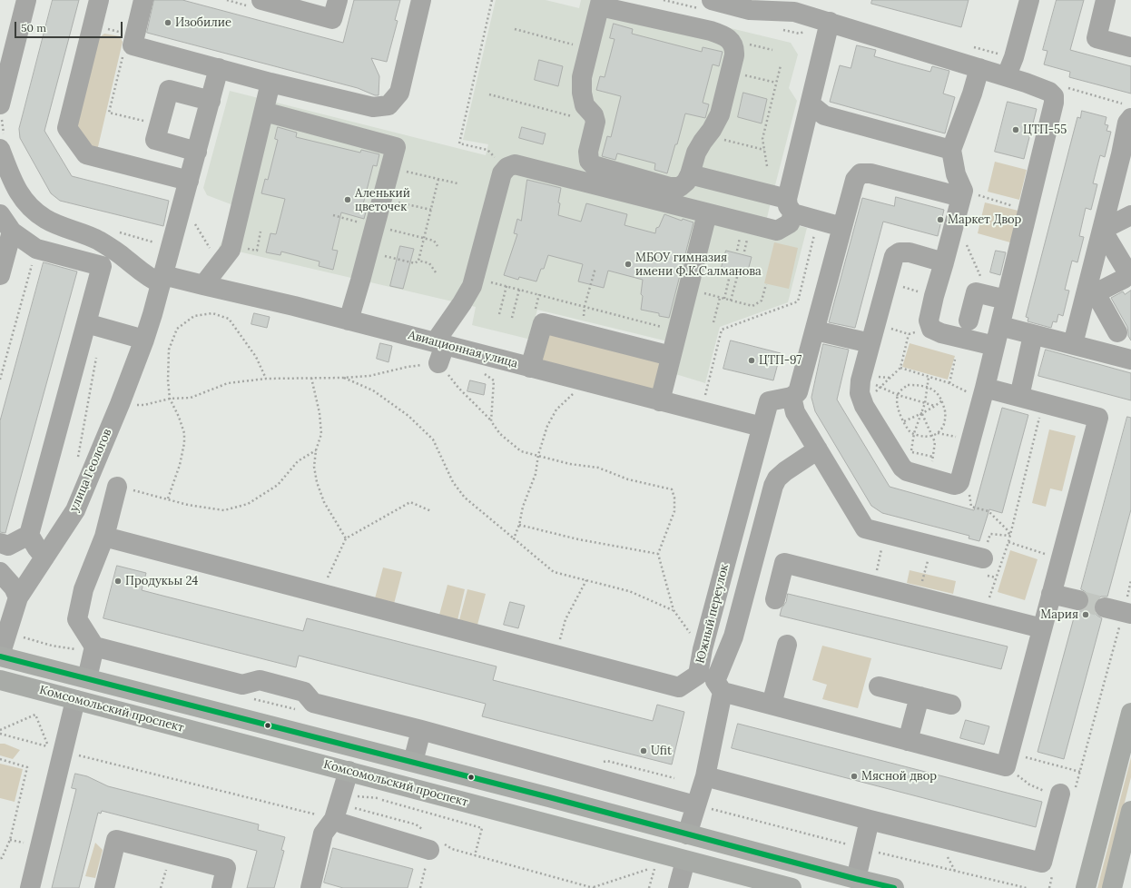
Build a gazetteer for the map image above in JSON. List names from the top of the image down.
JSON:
{
  "streets": {
    "main road": ["Комсомольский проспект"],
    "street": ["Авиационная улица", "улица Геологов", "Южный переулок"]
  },
  "crossings": [
    ["Авиационная улица", "улица Геологов"],
    ["Авиационная улица", "Южный переулок"],
    ["улица Геологов", "Комсомольский проспект"],
    ["Южный переулок", "Комсомольский проспект"]
  ],
  "places": [
    "Изобилие",
    "ЦТП-55",
    "Аленький цветочек",
    "Маркет Двор",
    "МБОУ гимназия имени Ф.К.Салманова",
    "ЦТП-97",
    "Продукьы 24",
    "Мария",
    "Ufit",
    "Мясной двор"
  ],
  "scale_bar": "50 m"
}
